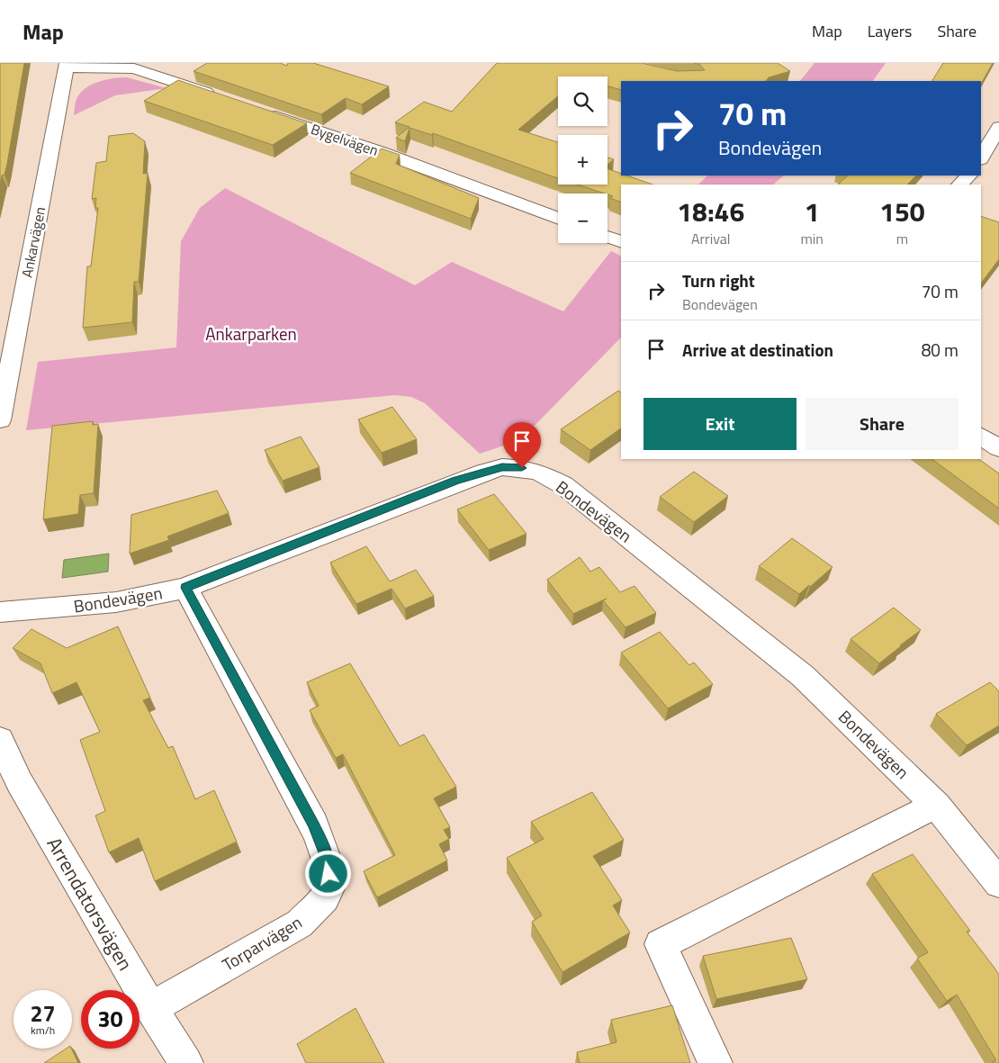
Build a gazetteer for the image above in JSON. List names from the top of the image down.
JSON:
{
  "streets": {
    "street": [
      "Bygelvägen",
      "Ankarvägen",
      "Bondevägen",
      "Arrendatorsvägen",
      "Torparvägen"
    ]
  },
  "crossings": [
    ["Bondevägen", "Torparvägen"],
    ["Arrendatorsvägen", "Torparvägen"]
  ],
  "parks": ["Ankarparken"],
  "page": {
    "header": "Map",
    "nav": ["Map", "Layers", "Share"],
    "map_buttons": ["+", "−"],
    "turn": ["70 m", "Bondevägen"],
    "eta": [
      "18:46",
      "Arrival",
      "1",
      "min",
      "150",
      "m"
    ],
    "list": [
      {
        "name": "Turn right",
        "note": "Bondevägen",
        "value": "70 m"
      },
      {
        "name": "Arrive at destination",
        "value": "80 m"
      }
    ],
    "buttons": ["Exit", "Share"],
    "speed": "27 km/h",
    "limit": "30"
  }
}
